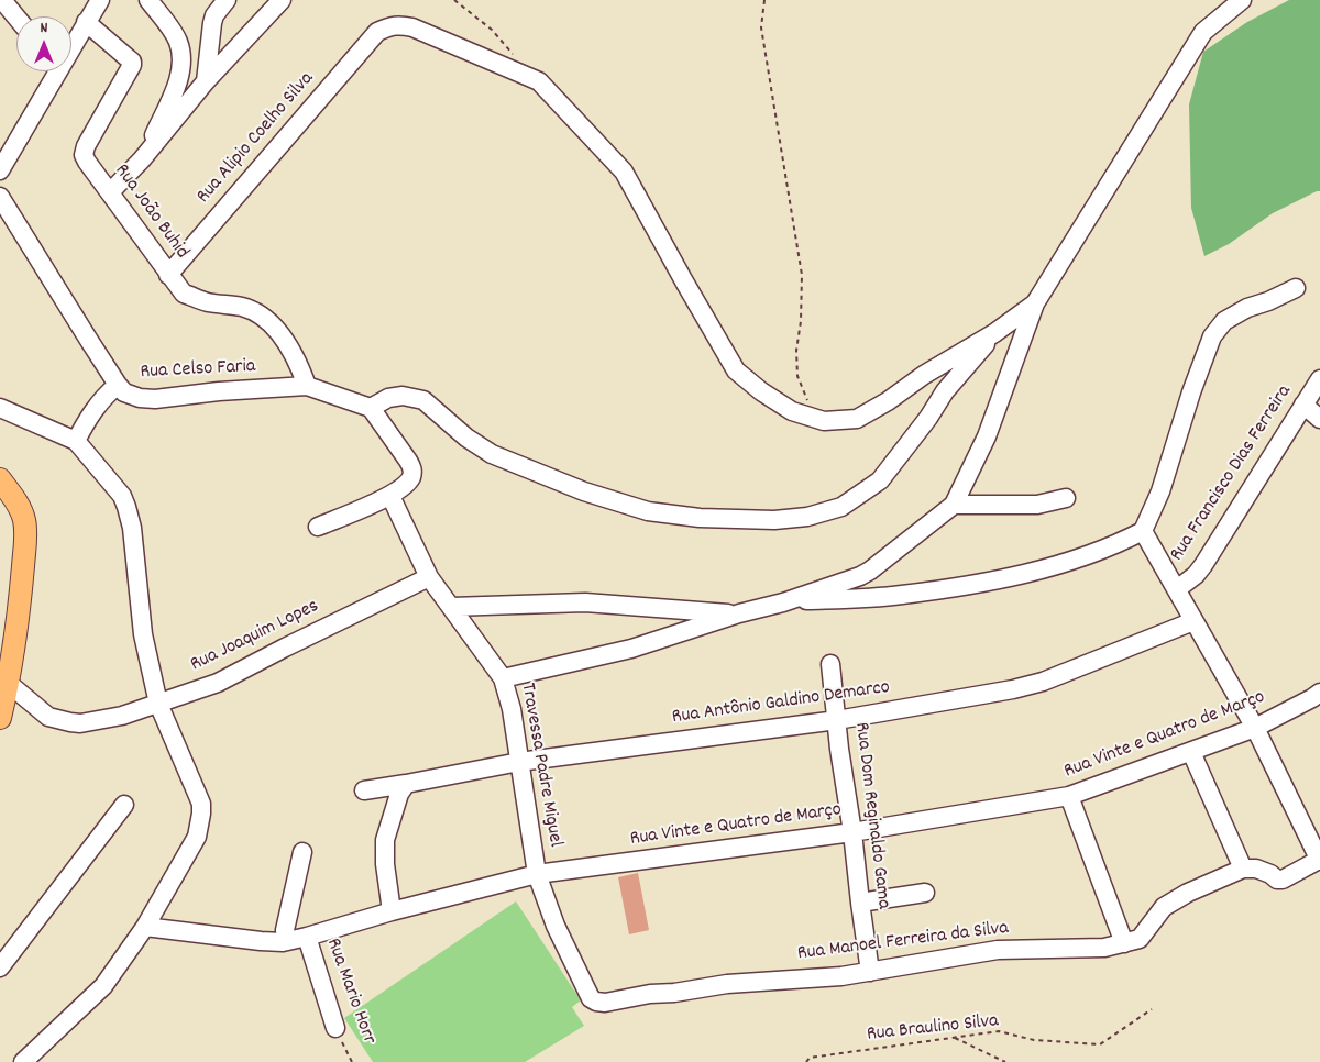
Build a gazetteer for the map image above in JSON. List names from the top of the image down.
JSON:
{
  "streets": {
    "street": [
      "Rua Alipio Coelho Silva",
      "Rua João Buhid",
      "Rua Celso Faria",
      "Rua Francisco Dias Ferreira",
      "Rua Joaquim Lopes",
      "Rua Antônio Galdino Demarco",
      "Rua Vinte e Quatro de Março",
      "Travessa Padre Miguel",
      "Rua Dom Reginaldo Gama",
      "Rua Manoel Ferreira da Silva",
      "Rua Mario Horr"
    ],
    "path": ["Rua Braulino Silva"]
  },
  "crossings": [
    ["Rua Alipio Coelho Silva", "Rua João Buhid"],
    ["Rua João Buhid", "Rua Celso Faria"],
    ["Rua Joaquim Lopes", "Travessa Padre Miguel"],
    ["Rua Antônio Galdino Demarco", "Travessa Padre Miguel"],
    ["Rua Antônio Galdino Demarco", "Rua Dom Reginaldo Gama"],
    ["Rua Vinte e Quatro de Março", "Travessa Padre Miguel"],
    ["Rua Vinte e Quatro de Março", "Rua Dom Reginaldo Gama"],
    ["Rua Vinte e Quatro de Março", "Rua Mario Horr"],
    ["Travessa Padre Miguel", "Rua Manoel Ferreira da Silva"],
    ["Rua Dom Reginaldo Gama", "Rua Manoel Ferreira da Silva"]
  ],
  "north": "top"
}
